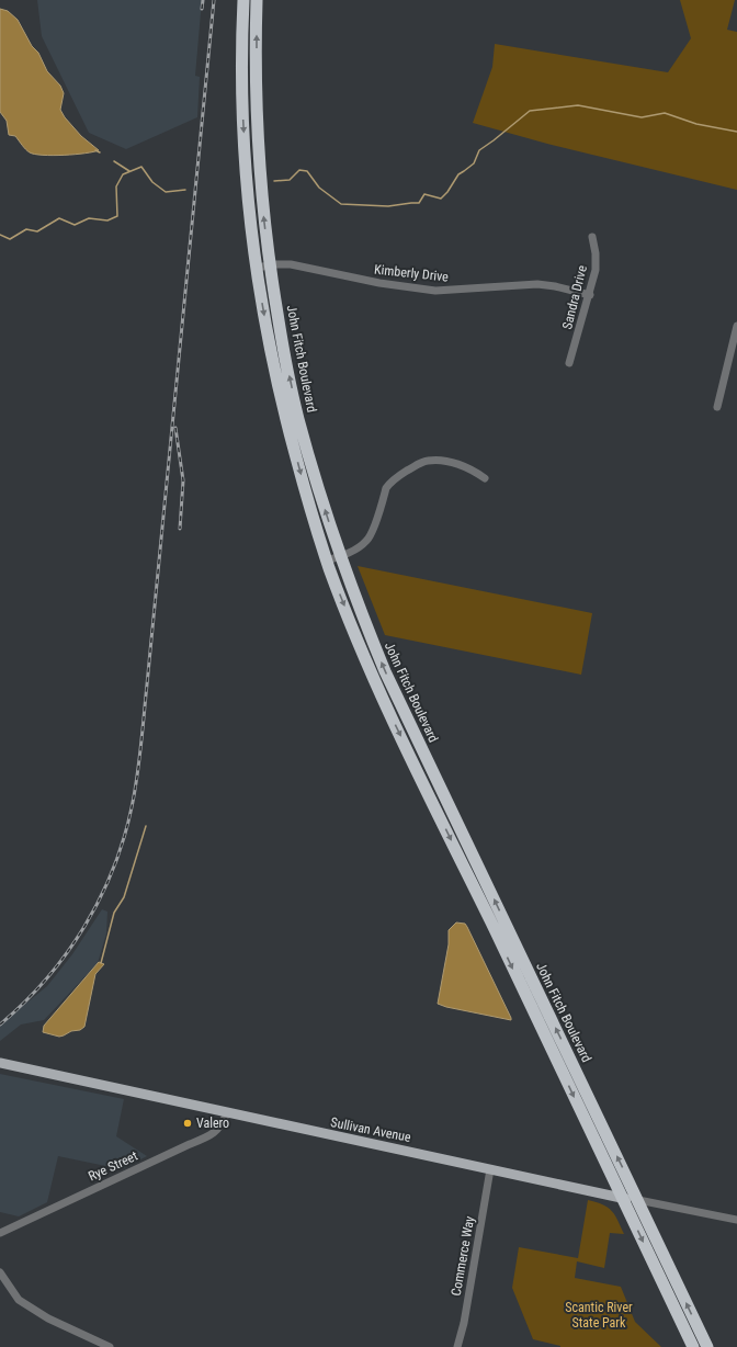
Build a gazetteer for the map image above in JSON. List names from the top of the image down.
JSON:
{
  "streets": {
    "highway": ["John Fitch Boulevard"],
    "main road": ["Sullivan Avenue"],
    "street": [
      "Kimberly Drive",
      "Sandra Drive",
      "Rye Street",
      "Commerce Way"
    ]
  },
  "crossings": [
    ["Kimberly Drive", "Sandra Drive"],
    ["Kimberly Drive", "John Fitch Boulevard"],
    ["John Fitch Boulevard", "Sullivan Avenue"],
    ["Sullivan Avenue", "Rye Street"],
    ["Sullivan Avenue", "Commerce Way"]
  ],
  "parks": ["Scantic River State Park"],
  "places": ["Valero"]
}
